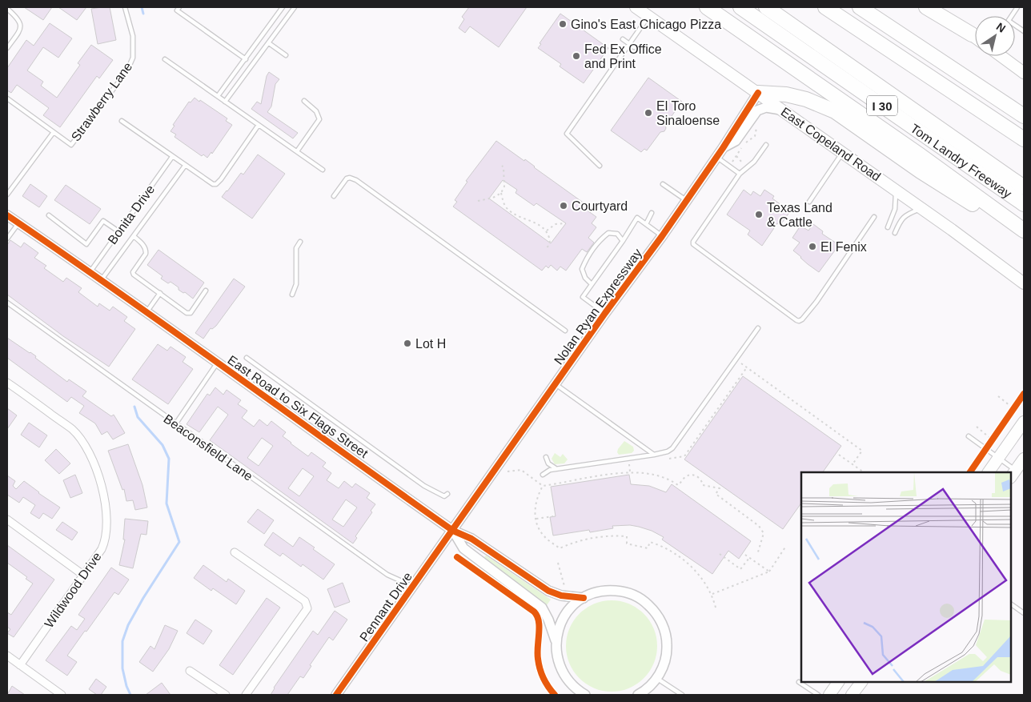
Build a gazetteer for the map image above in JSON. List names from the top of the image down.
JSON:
{
  "streets": {
    "highway": ["I 30", "Tom Landry Freeway"],
    "main road": ["East Copeland Road"],
    "street": [
      "Nolan Ryan Expressway",
      "East Road to Six Flags Street",
      "Wildwood Drive",
      "Pennant Drive"
    ],
    "lane": ["Strawberry Lane", "Bonita Drive", "Beaconsfield Lane"]
  },
  "crossings": [
    ["East Copeland Road", "Nolan Ryan Expressway"],
    ["Bonita Drive", "East Road to Six Flags Street"],
    ["Nolan Ryan Expressway", "East Road to Six Flags Street"],
    ["Nolan Ryan Expressway", "Pennant Drive"],
    ["East Road to Six Flags Street", "Pennant Drive"],
    ["Beaconsfield Lane", "Pennant Drive"]
  ],
  "places": [
    "Gino's East Chicago Pizza",
    "Fed Ex Office and Print",
    "El Toro Sinaloense",
    "Courtyard",
    "Texas Land & Cattle",
    "El Fenix",
    "Lot H"
  ],
  "north": "top right"
}
